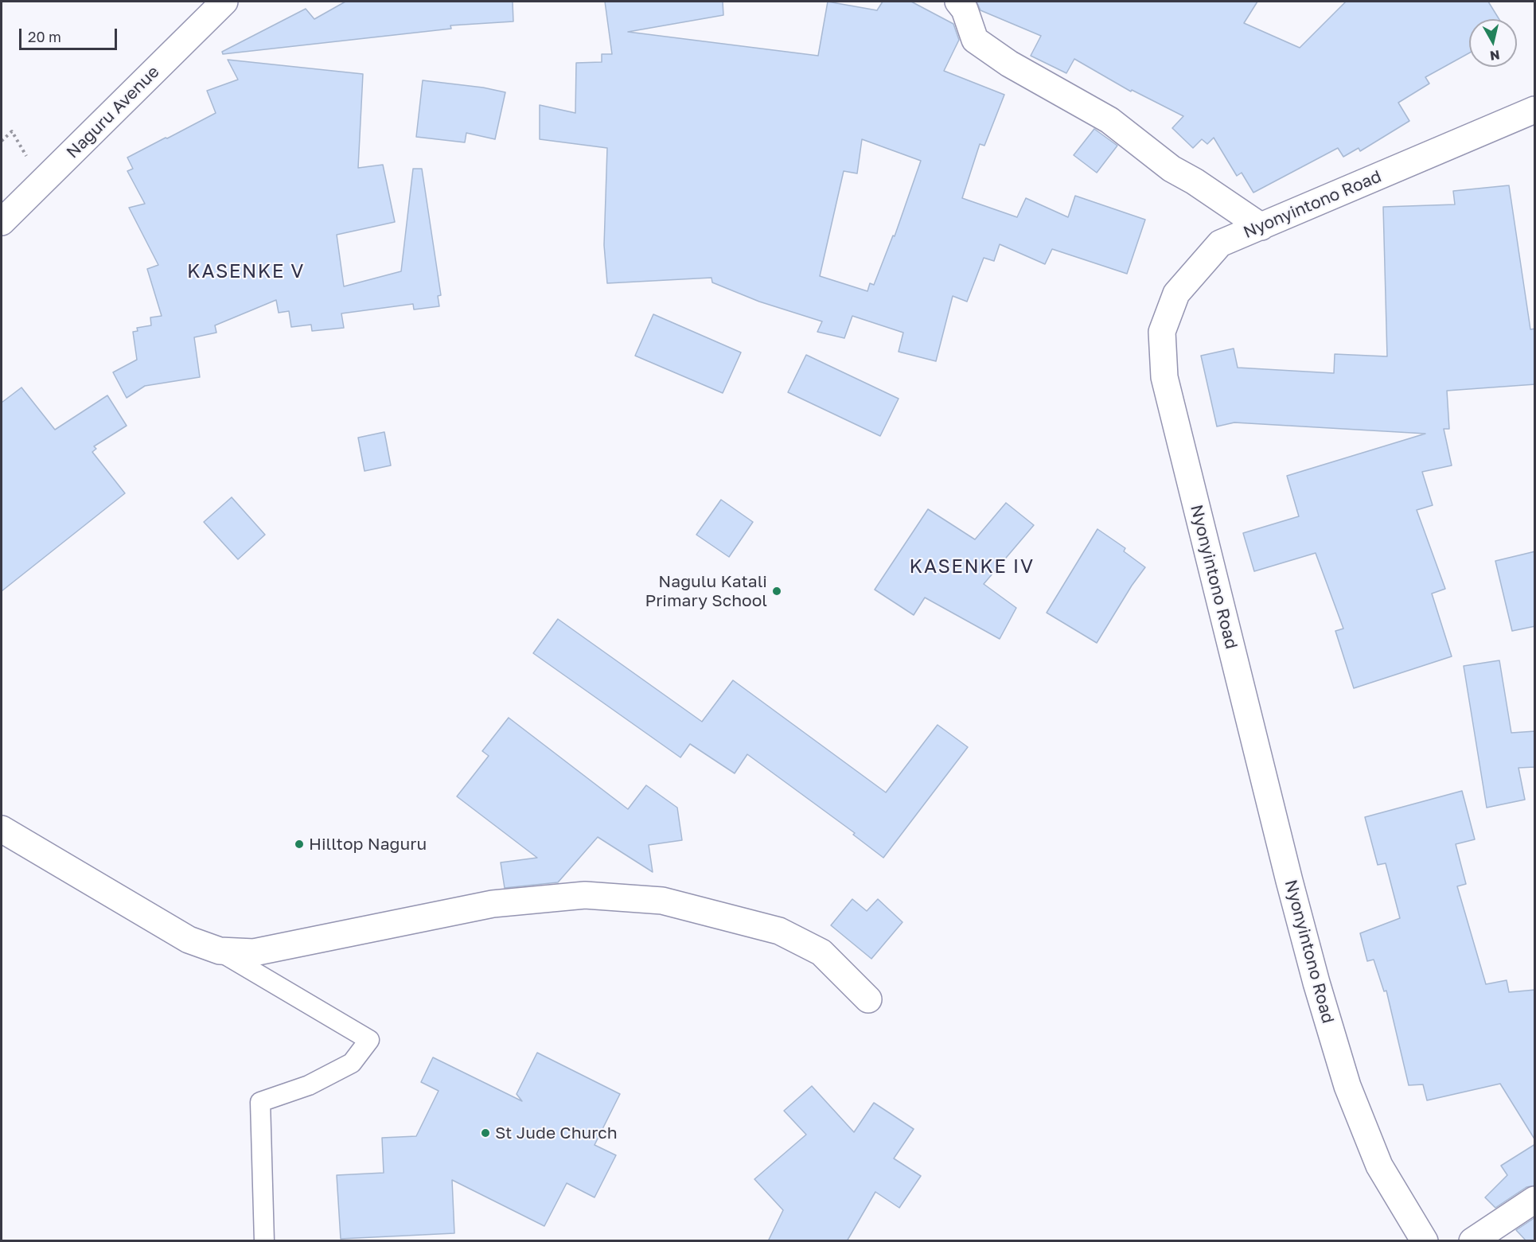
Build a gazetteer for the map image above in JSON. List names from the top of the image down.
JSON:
{
  "streets": {
    "street": ["Naguru Avenue", "Nyonyintono Road"]
  },
  "districts": ["KASENKE V", "KASENKE IV"],
  "places": ["Nagulu Katali Primary School", "Hilltop Naguru", "St Jude Church"],
  "scale_bar": "20 m",
  "north": "bottom"
}
